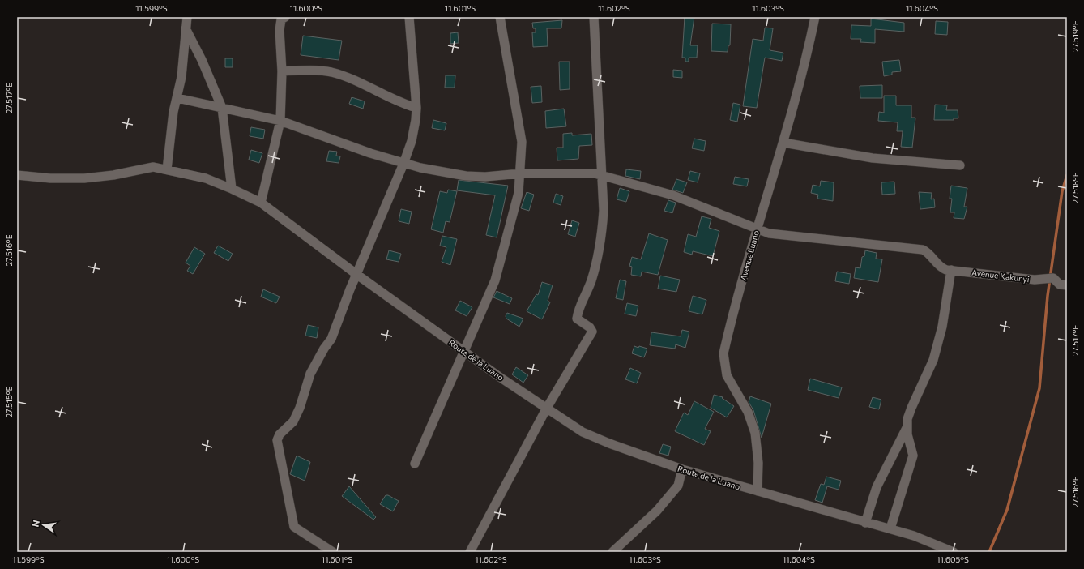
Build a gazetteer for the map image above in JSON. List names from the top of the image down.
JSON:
{
  "streets": {
    "street": ["Avenue Luano", "Avenue Kakunyi", "Route de la Luano"]
  },
  "crossings": [
    ["Avenue Luano", "Avenue Kakunyi"],
    ["Avenue Luano", "Route de la Luano"]
  ],
  "north": "left",
  "coordinates": [
    "11.599°S",
    "11.600°S",
    "11.601°S",
    "11.602°S",
    "11.603°S",
    "11.604°S",
    "27.519°E",
    "27.517°E",
    "27.518°E",
    "27.516°E",
    "27.515°E",
    "11.605°S"
  ]
}
